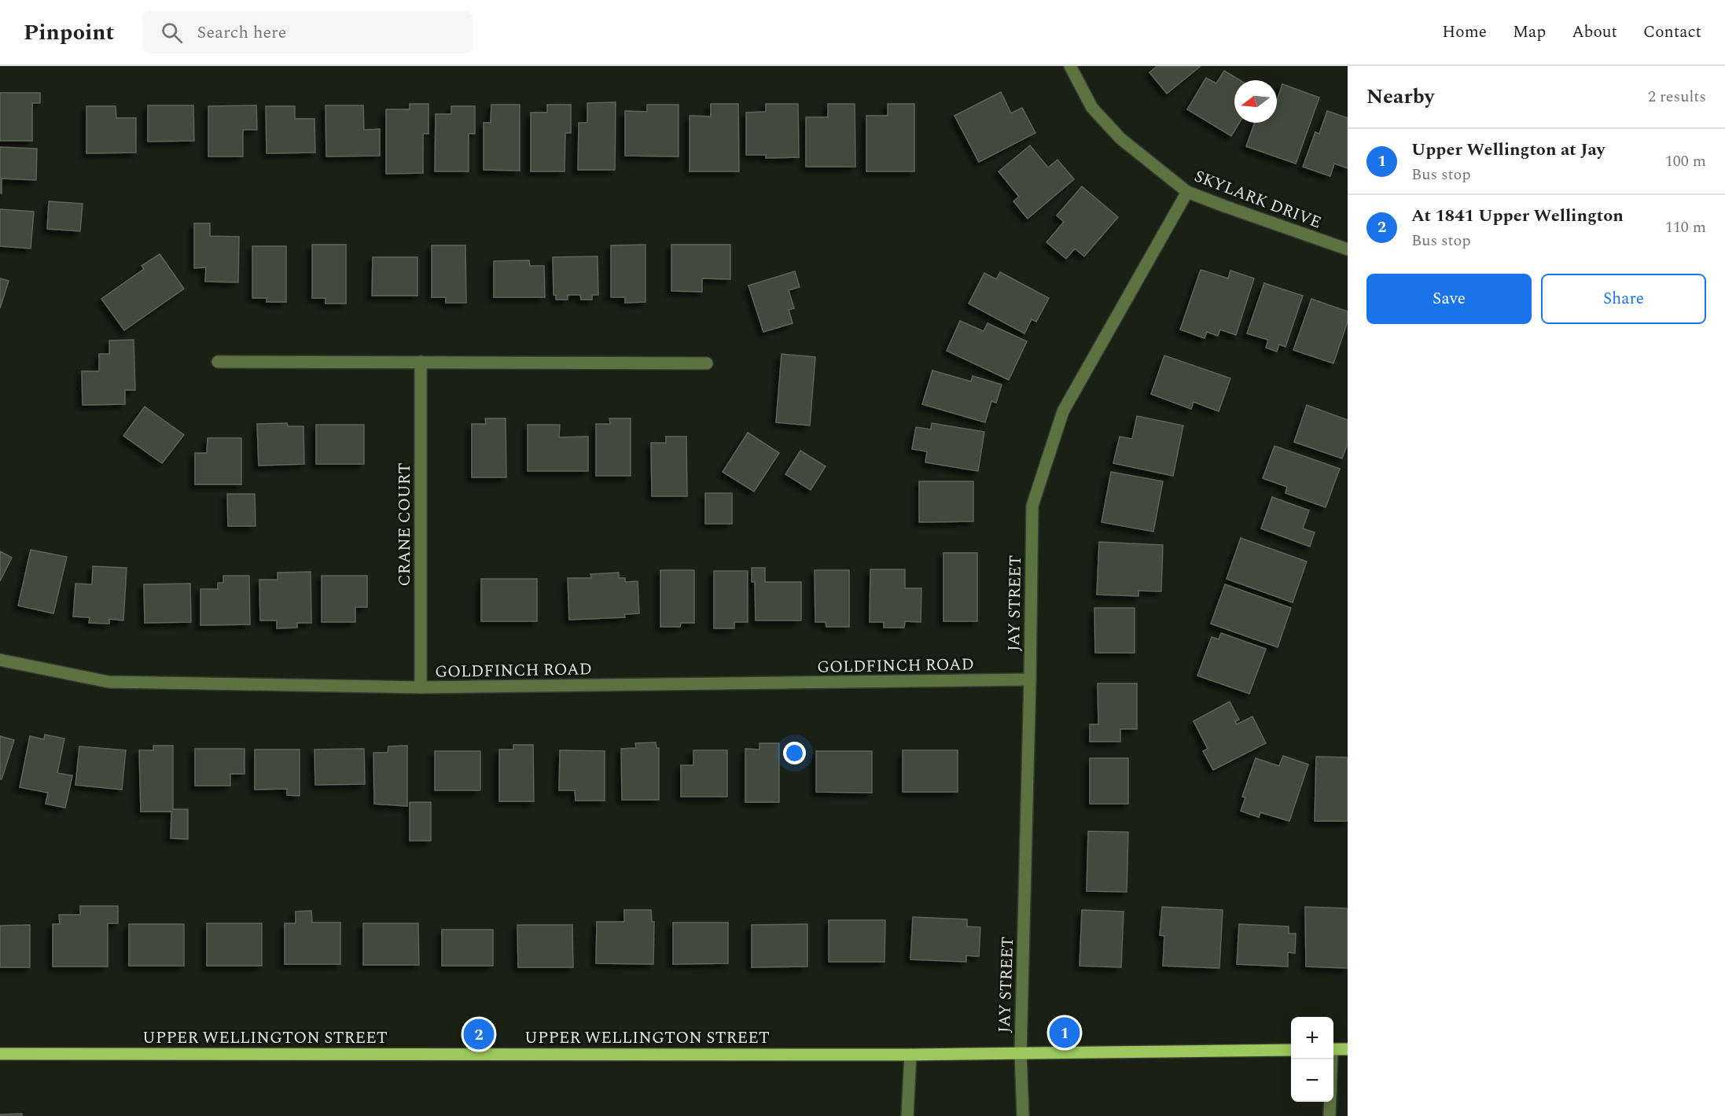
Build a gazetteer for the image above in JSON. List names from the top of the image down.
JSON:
{
  "streets": {
    "main road": ["UPPER WELLINGTON STREET"],
    "street": [
      "SKYLARK DRIVE",
      "CRANE COURT",
      "JAY STREET",
      "GOLDFINCH ROAD"
    ]
  },
  "crossings": [
    ["SKYLARK DRIVE", "JAY STREET"],
    ["CRANE COURT", "GOLDFINCH ROAD"],
    ["JAY STREET", "GOLDFINCH ROAD"],
    ["JAY STREET", "UPPER WELLINGTON STREET"]
  ],
  "north": "left",
  "page": {
    "header": "Pinpoint",
    "search": "Search here",
    "nav": [
      "Home",
      "Map",
      "About",
      "Contact"
    ],
    "heading": ["Nearby", "2 results"],
    "list": [
      {
        "mark": "1",
        "name": "Upper Wellington at Jay",
        "note": "Bus stop",
        "value": "100 m"
      },
      {
        "mark": "2",
        "name": "At 1841 Upper Wellington",
        "note": "Bus stop",
        "value": "110 m"
      }
    ],
    "buttons": ["Save", "Share"],
    "pins": ["1", "2"],
    "map_buttons": ["+", "−"]
  }
}
